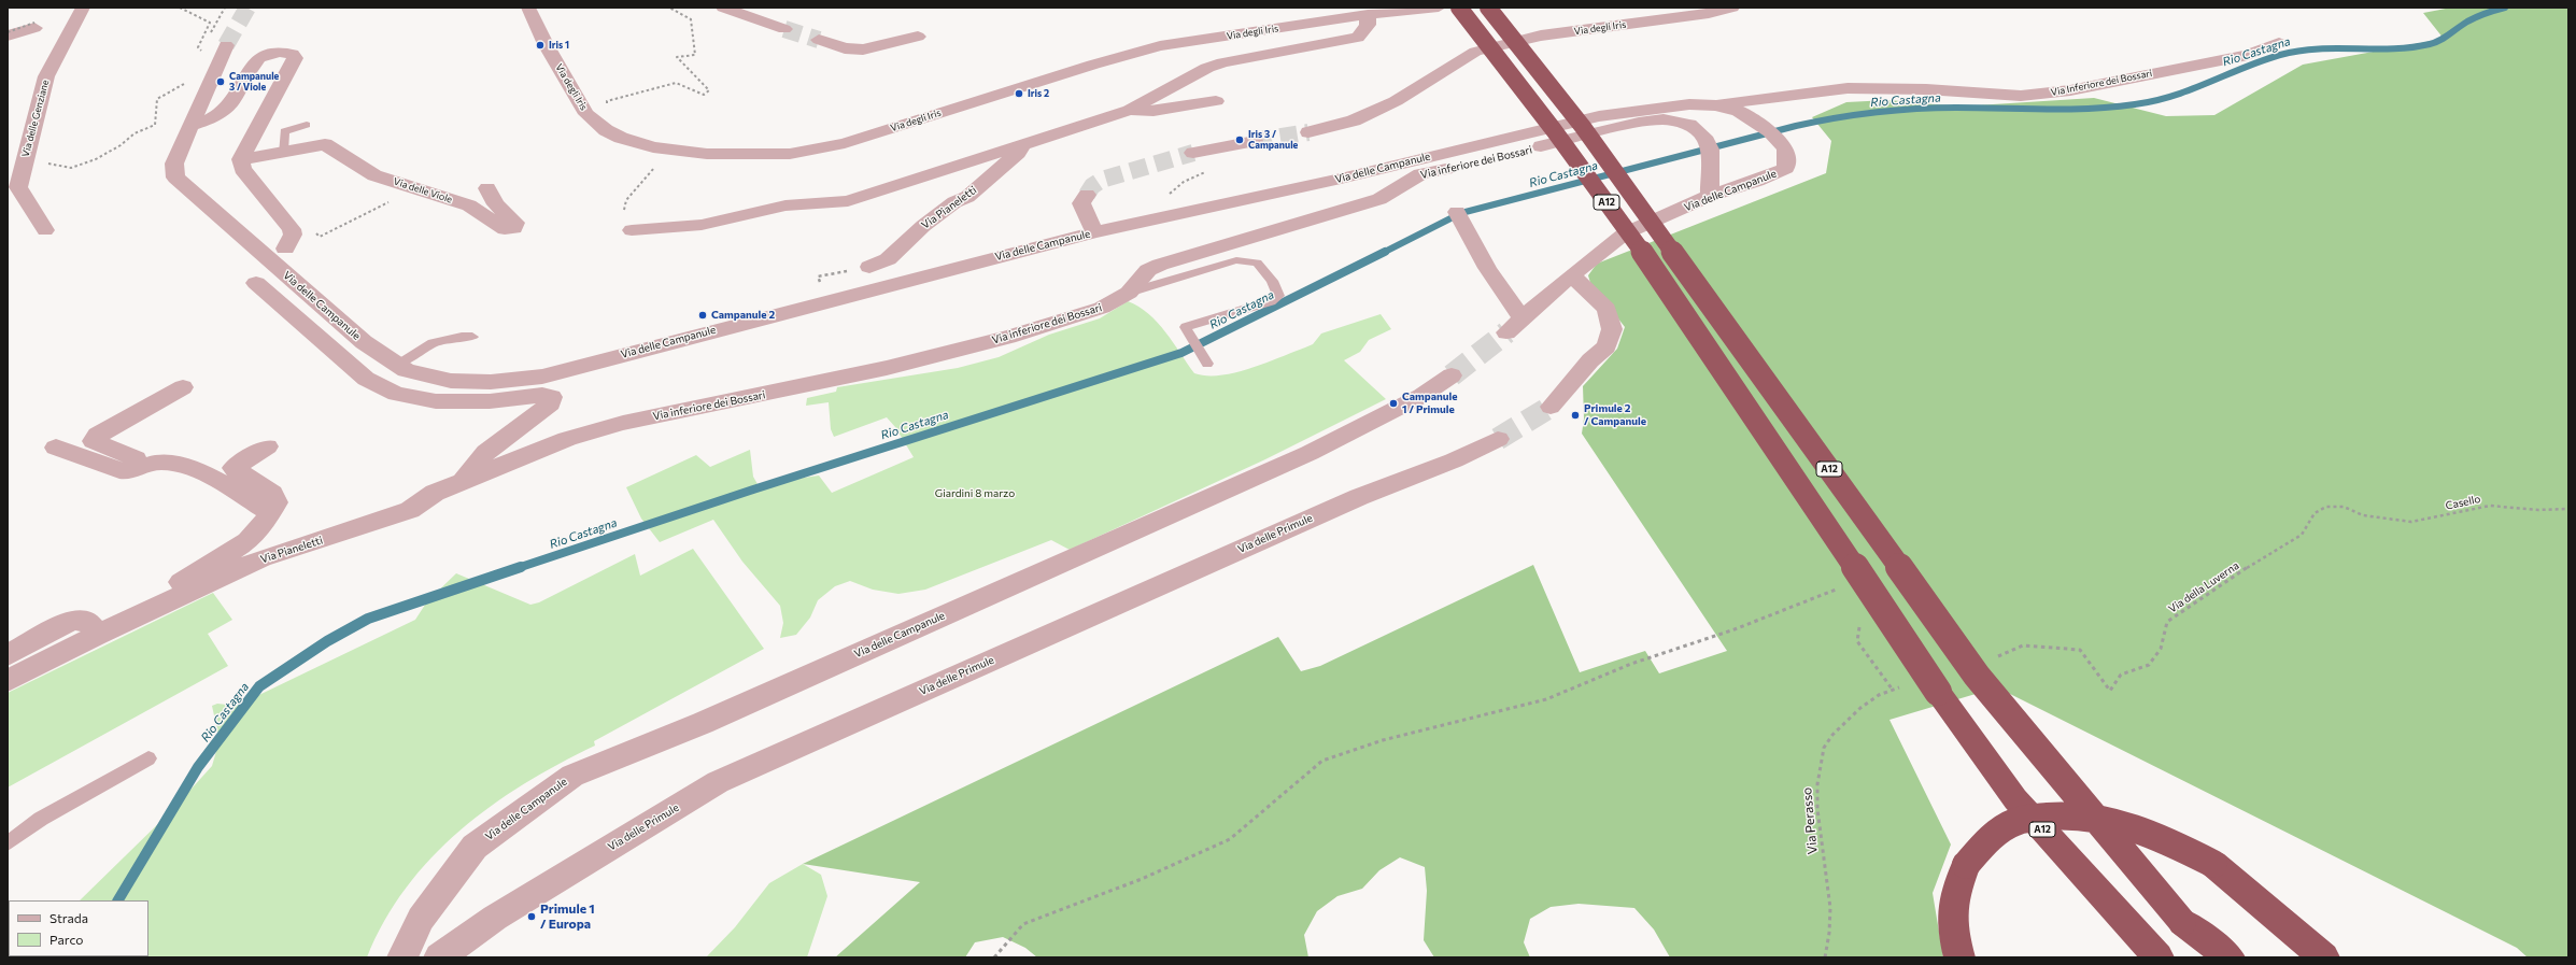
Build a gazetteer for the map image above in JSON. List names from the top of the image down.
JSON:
{
  "streets": {
    "highway": ["A12"],
    "street": [
      "Via degli Iris",
      "Via Inferiore dei Bossari",
      "Via delle Genziane",
      "Via inferiore dei Bossari",
      "Via delle Campanule",
      "Via delle Viole",
      "Via Pianeletti",
      "Via delle Primule"
    ],
    "path": ["Casello", "Via della Luverna", "Via Perasso"]
  },
  "crossings": [
    ["Via Inferiore dei Bossari", "Via delle Campanule"],
    ["Via inferiore dei Bossari", "Via delle Campanule"],
    ["Via inferiore dei Bossari", "Via Pianeletti"],
    ["Casello", "Via della Luverna"]
  ],
  "water": ["Rio Castagna"],
  "parks": ["Giardini 8 marzo"],
  "places": [
    "Iris 1",
    "Campanule 3 / Viole",
    "Iris 2",
    "Iris 3 / Campanule",
    "Campanule 2",
    "Campanule 1 / Primule",
    "Primule 2 / Campanule",
    "Primule 1 / Europa"
  ],
  "legend": ["Strada", "Parco"]
}
